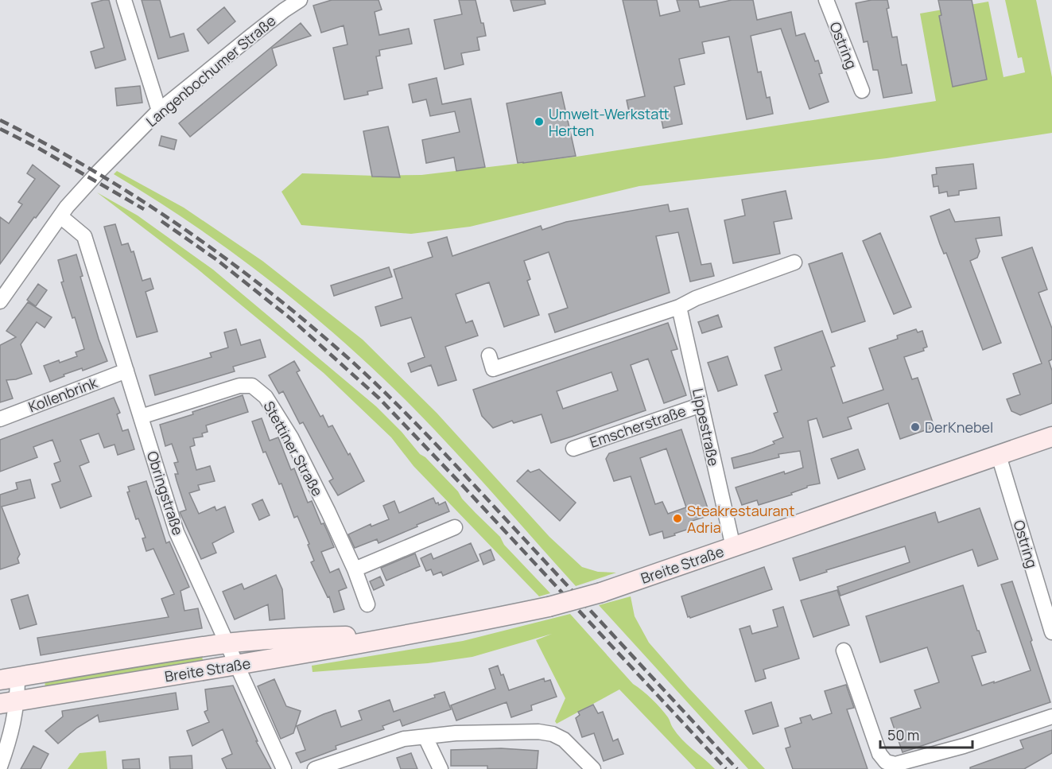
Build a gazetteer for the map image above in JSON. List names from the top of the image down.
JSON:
{
  "streets": {
    "street": [
      "Ostring",
      "Langenbochumer Straße",
      "Kollenbrink",
      "Emscherstraße",
      "Lippestraße",
      "Stettiner Straße",
      "Obringstraße",
      "Breite Straße"
    ]
  },
  "crossings": [
    ["Ostring", "Breite Straße"],
    ["Langenbochumer Straße", "Obringstraße"],
    ["Kollenbrink", "Obringstraße"],
    ["Emscherstraße", "Lippestraße"],
    ["Lippestraße", "Breite Straße"],
    ["Stettiner Straße", "Obringstraße"],
    ["Obringstraße", "Breite Straße"]
  ],
  "places": ["Umwelt-Werkstatt Herten", "DerKnebel", "Steakrestaurant Adria"],
  "scale_bar": "50 m"
}
